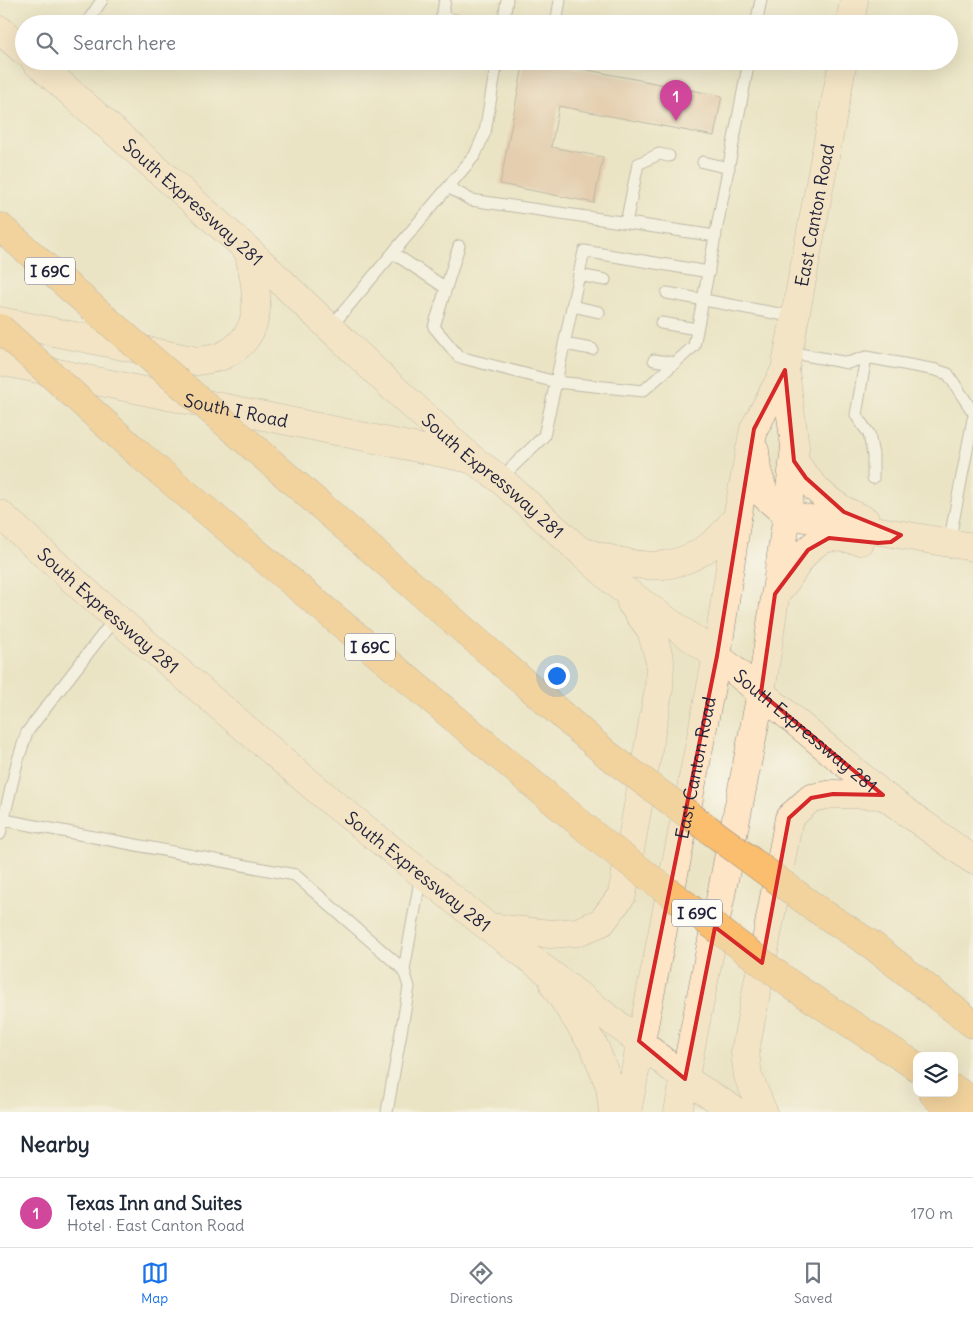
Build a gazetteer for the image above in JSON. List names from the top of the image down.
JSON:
{
  "streets": {
    "highway": ["I 69C"],
    "main road": ["South Expressway 281", "East Canton Road", "South I Road"]
  },
  "crossings": [
    ["South Expressway 281", "East Canton Road"],
    ["South Expressway 281", "South I Road"]
  ],
  "page": {
    "search": "Search here",
    "pins": "1",
    "heading": "Nearby",
    "list": [
      {
        "mark": "1",
        "name": "Texas Inn and Suites",
        "note": "Hotel · East Canton Road",
        "value": "170 m"
      }
    ],
    "nav": ["Map", "Directions", "Saved"]
  }
}
